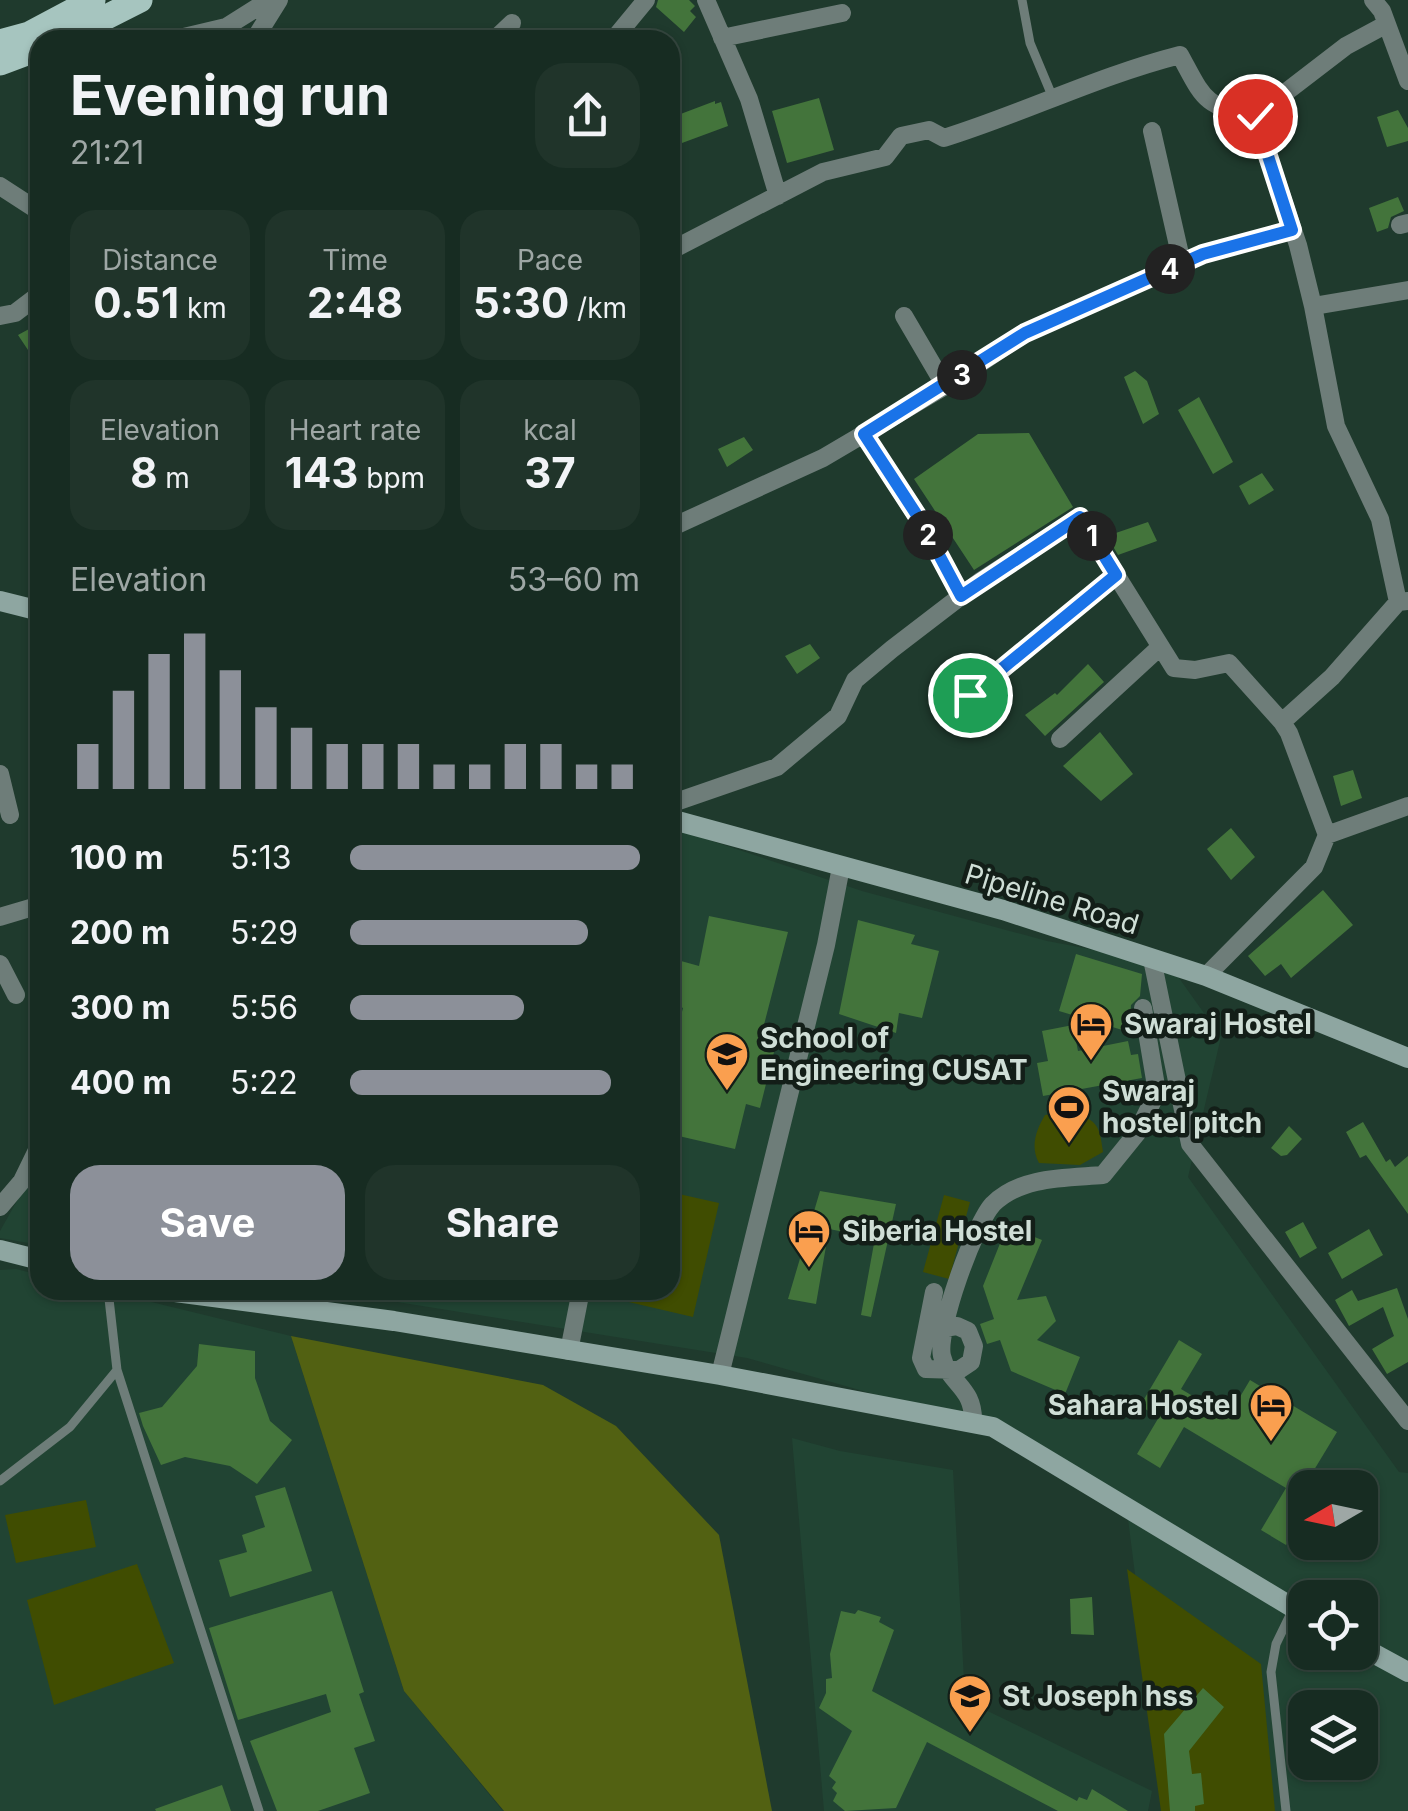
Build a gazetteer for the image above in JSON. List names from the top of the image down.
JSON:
{
  "streets": {
    "street": ["Pipeline Road"]
  },
  "places": {
    "hotel": ["Swaraj Hostel", "Siberia Hostel", "Sahara Hostel"],
    "school or university": ["School of Engineering CUSAT", "St Joseph hss"],
    "sports": ["Swaraj hostel pitch"]
  },
  "north": "left",
  "page": {
    "heading": ["Evening run", "21:21"],
    "stats": [
      ["Distance", "0.51 km"],
      ["Time", "2:48"],
      ["Pace", "5:30 /km"],
      ["Elevation", "8 m"],
      ["Heart rate", "143 bpm"],
      ["kcal", "37"]
    ],
    "pins": [
      "4",
      "3",
      "2",
      "1"
    ],
    "chart": ["Elevation", "53–60 m"],
    "list": [
      {
        "name": "100 m",
        "note": "5:13"
      },
      {
        "name": "200 m",
        "note": "5:29"
      },
      {
        "name": "300 m",
        "note": "5:56"
      },
      {
        "name": "400 m",
        "note": "5:22"
      }
    ],
    "buttons": ["Save", "Share"]
  }
}
